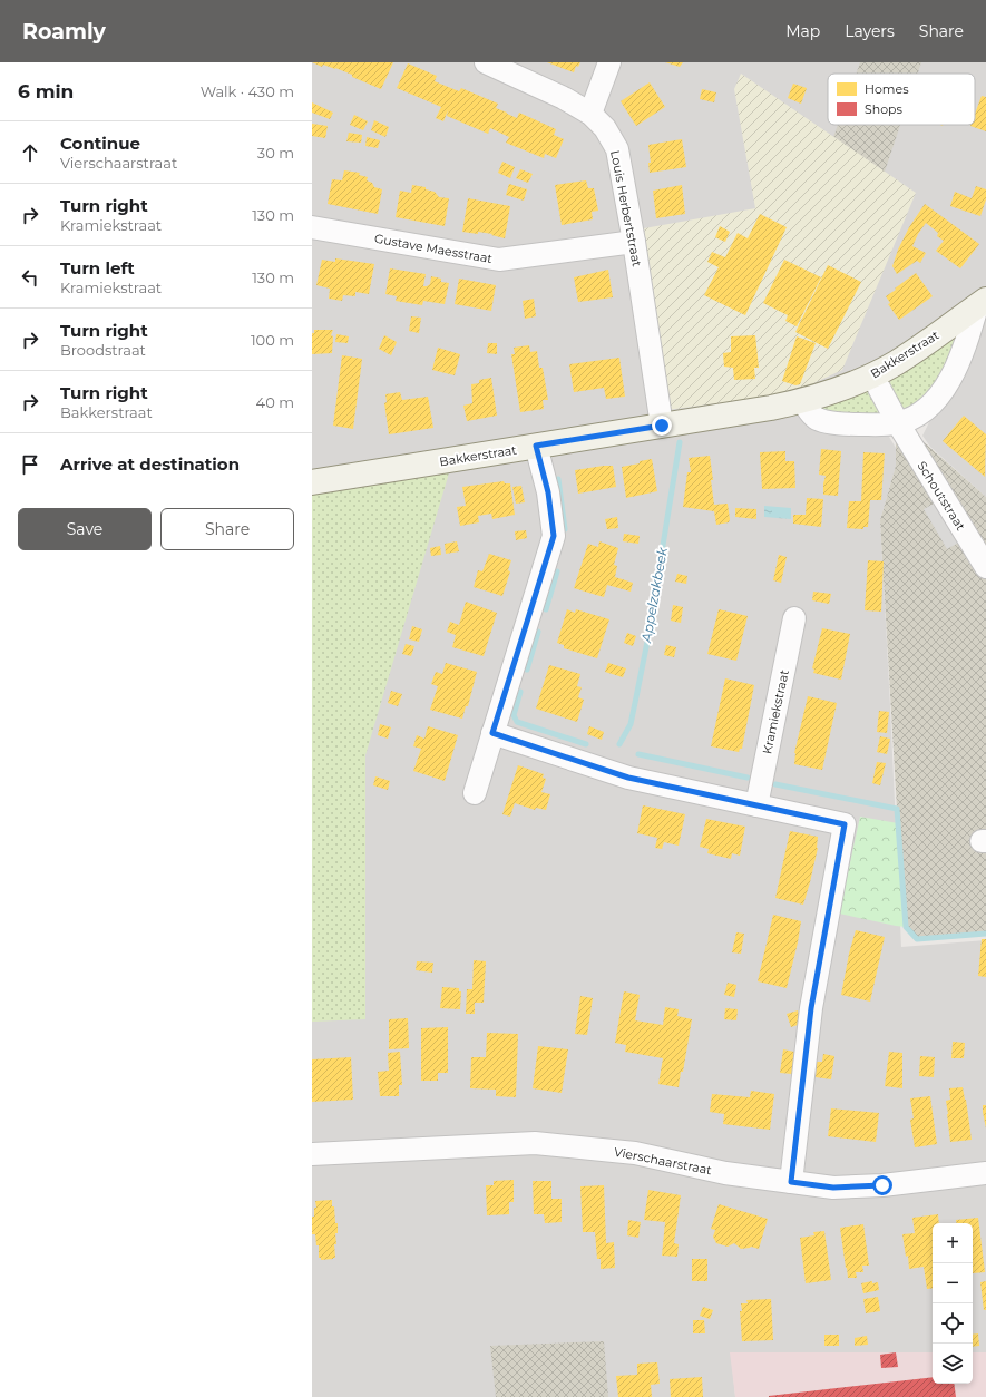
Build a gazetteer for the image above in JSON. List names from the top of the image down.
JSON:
{
  "streets": {
    "street": [
      "Louis Herbertstraat",
      "Gustave Maesstraat",
      "Bakkerstraat",
      "Schoutstraat",
      "Kramiekstraat",
      "Vierschaarstraat"
    ]
  },
  "crossings": [
    ["Louis Herbertstraat", "Gustave Maesstraat"],
    ["Louis Herbertstraat", "Bakkerstraat"],
    ["Bakkerstraat", "Schoutstraat"]
  ],
  "water": ["Appelzakbeek"],
  "legend": ["Homes", "Shops"],
  "page": {
    "header": "Roamly",
    "nav": ["Map", "Layers", "Share"],
    "heading": ["6 min", "Walk · 430 m"],
    "list": [
      ["Continue", "Vierschaarstraat", "30 m"],
      ["Turn right", "Kramiekstraat", "130 m"],
      ["Turn left", "Kramiekstraat", "130 m"],
      ["Turn right", "Broodstraat", "100 m"],
      ["Turn right", "Bakkerstraat", "40 m"],
      "Arrive at destination"
    ],
    "buttons": ["Save", "Share"],
    "map_buttons": ["+", "−"]
  }
}
